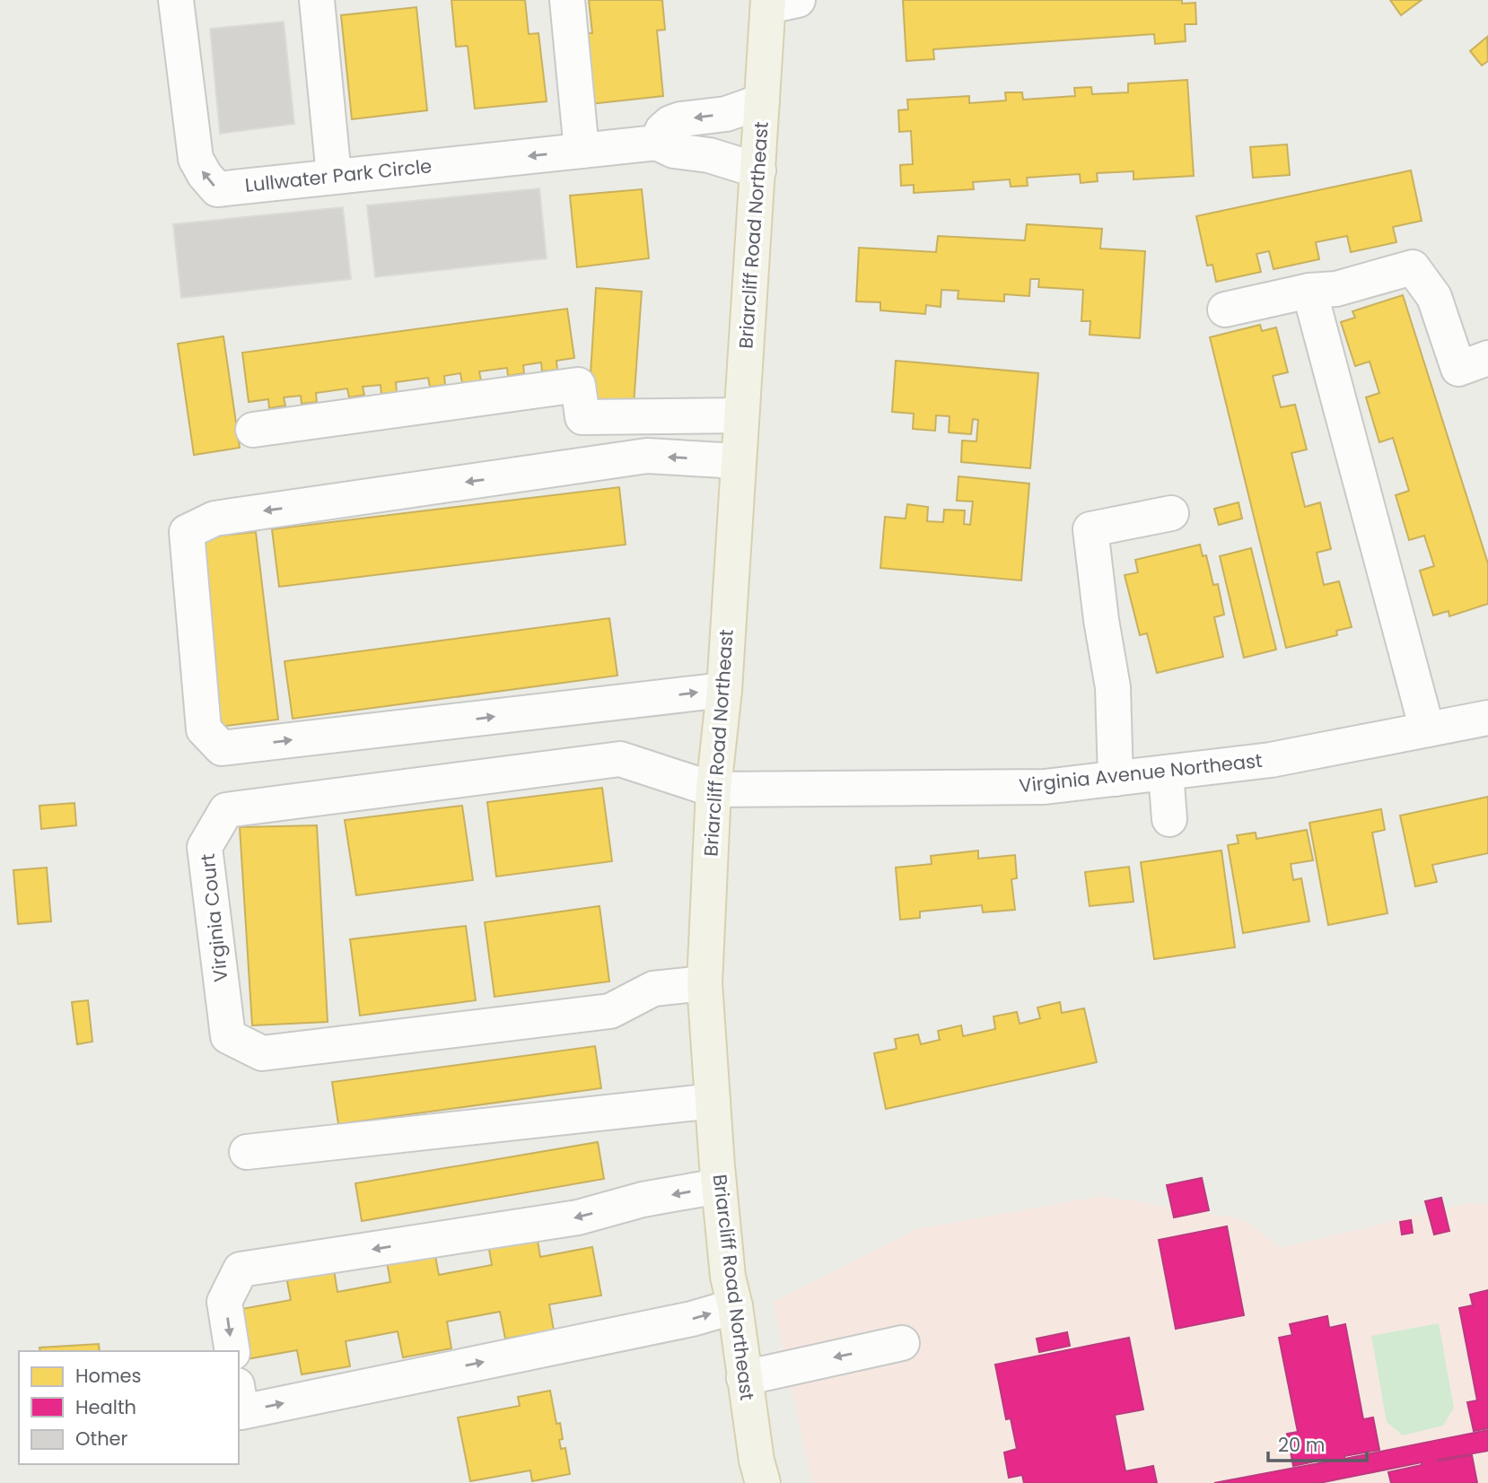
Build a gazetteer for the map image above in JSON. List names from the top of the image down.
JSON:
{
  "streets": {
    "main road": ["Briarcliff Road Northeast"],
    "street": ["Lullwater Park Circle", "Virginia Avenue Northeast", "Virginia Court"]
  },
  "crossings": [
    ["Lullwater Park Circle", "Briarcliff Road Northeast"],
    ["Briarcliff Road Northeast", "Virginia Avenue Northeast"],
    ["Briarcliff Road Northeast", "Virginia Court"],
    ["Virginia Avenue Northeast", "Virginia Court"]
  ],
  "legend": ["Homes", "Health", "Other"],
  "scale_bar": "20 m"
}
